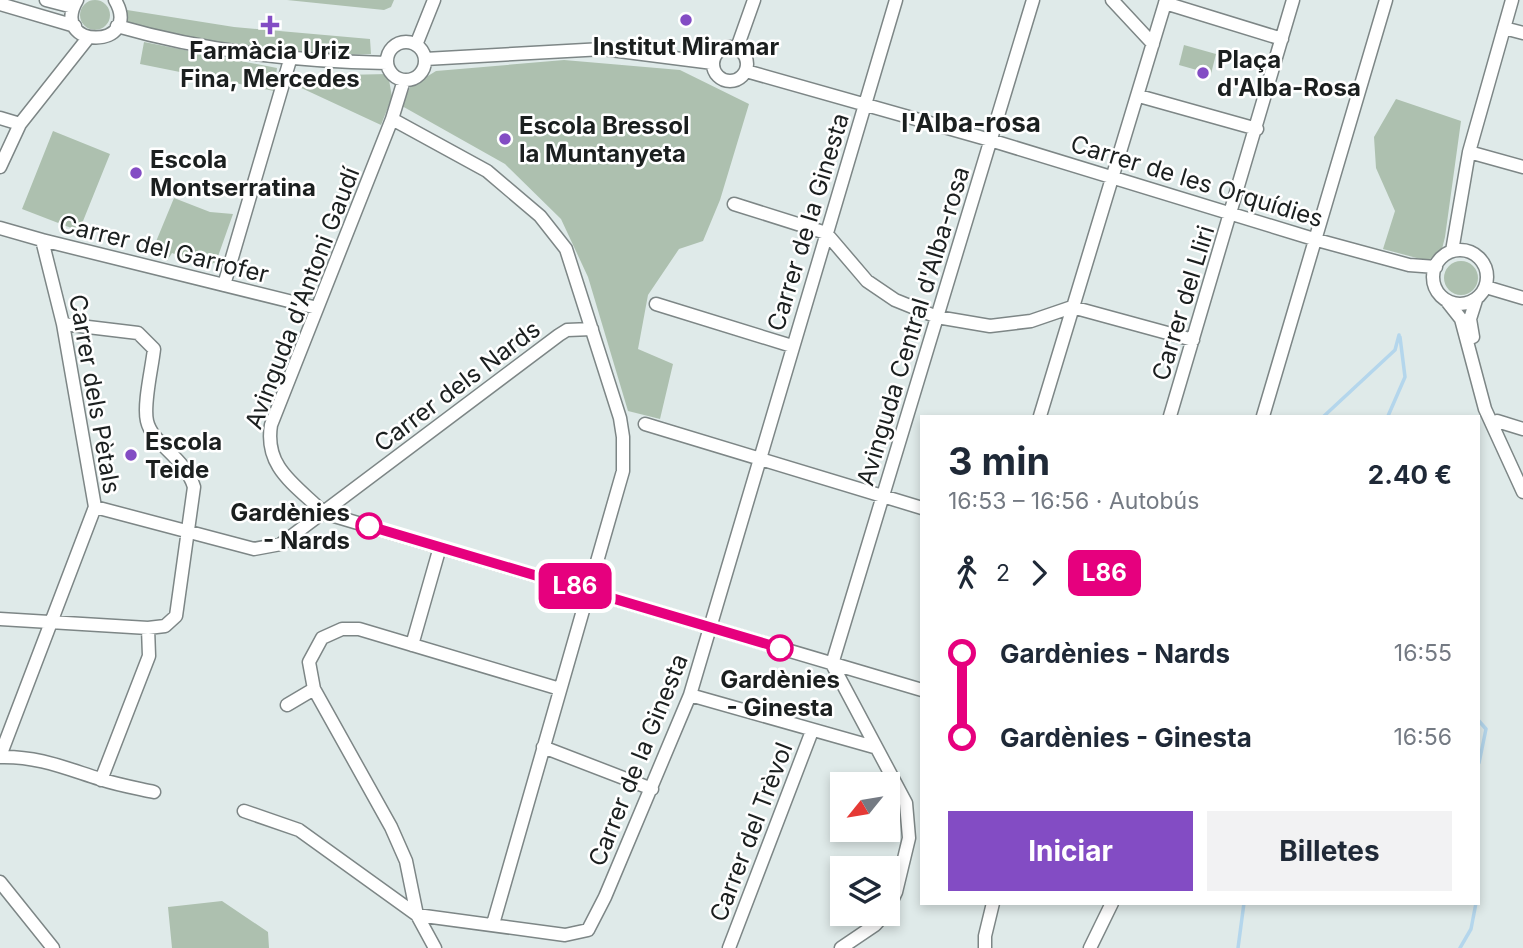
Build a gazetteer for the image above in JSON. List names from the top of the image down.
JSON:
{
  "streets": {
    "street": [
      "Carrer de les Orquídies",
      "Carrer de la Ginesta",
      "Carrer del Garrofer",
      "Avinguda d'Antoni Gaudí",
      "Carrer del Lliri",
      "Avinguda Central d'Alba-rosa",
      "Carrer dels Nards",
      "Carrer dels Pètals",
      "Carrer del Trèvol"
    ]
  },
  "crossings": [
    ["Carrer de les Orquídies", "Carrer de la Ginesta"],
    ["Carrer de les Orquídies", "Carrer del Lliri"],
    ["Carrer de les Orquídies", "Avinguda Central d'Alba-rosa"],
    ["Carrer del Garrofer", "Avinguda d'Antoni Gaudí"],
    ["Carrer del Garrofer", "Carrer dels Pètals"],
    ["Avinguda d'Antoni Gaudí", "Carrer dels Nards"],
    ["Carrer dels Nards", "Carrer dels Pètals"]
  ],
  "districts": ["l'Alba-rosa"],
  "places": {
    "other": [
      "Institut Miramar",
      "Plaça d'Alba-Rosa",
      "Escola Bressol la Muntanyeta",
      "Escola Montserratina",
      "Escola Teide",
      "Gardènies - Nards",
      "Gardènies - Ginesta"
    ],
    "health": ["Farmàcia Uriz Fina, Mercedes"]
  },
  "lines": ["bus line L86"],
  "north": "bottom left",
  "page": {
    "on_map": "L86",
    "heading": ["3 min", "16:53 – 16:56 · Autobús", "2.40 €"],
    "legs": ["2", "L86"],
    "list": [
      {
        "name": "Gardènies - Nards",
        "value": "16:55"
      },
      {
        "name": "Gardènies - Ginesta",
        "value": "16:56"
      }
    ],
    "buttons": ["Iniciar", "Billetes"]
  }
}
